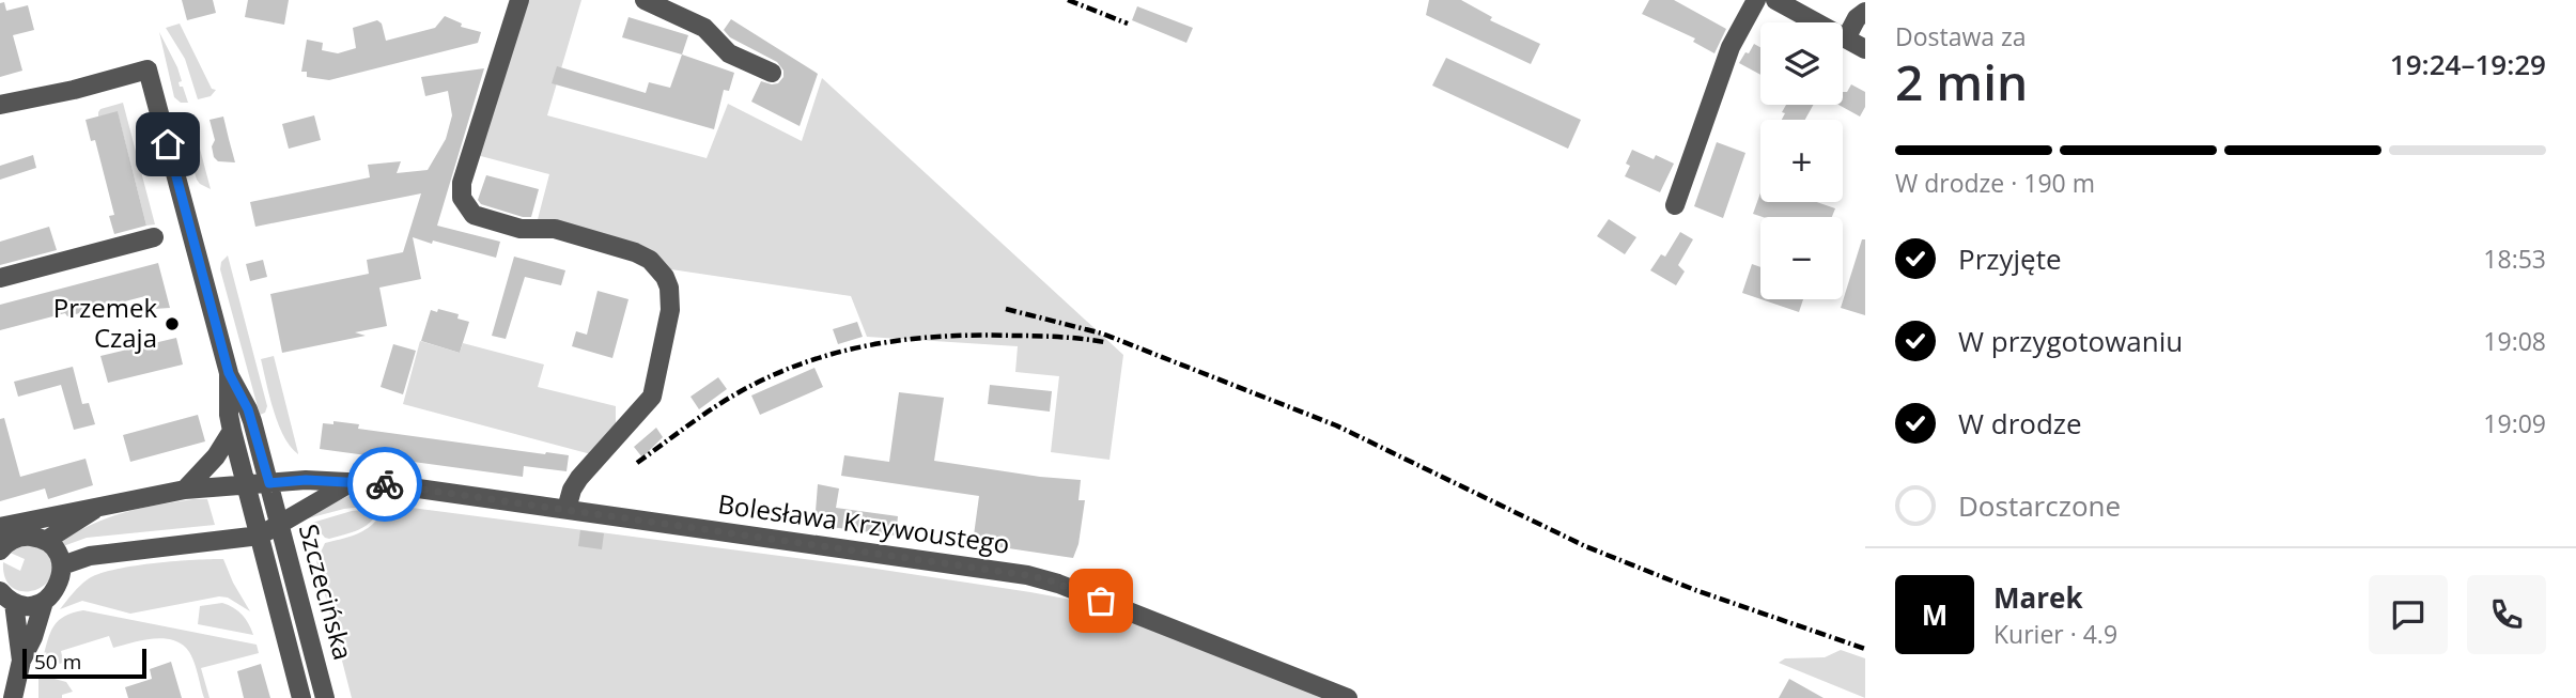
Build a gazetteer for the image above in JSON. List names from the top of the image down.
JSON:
{
  "streets": {
    "street": ["Bolesława Krzywoustego", "Szczecińska"]
  },
  "crossings": [
    ["Bolesława Krzywoustego", "Szczecińska"]
  ],
  "places": ["Przemek Czaja"],
  "scale_bar": "50 m",
  "page": {
    "heading": ["2 min", "Dostawa za", "19:24–19:29"],
    "panel": ["Marek", "Kurier · 4.9"],
    "map_buttons": ["+", "−"],
    "bar": "W drodze · 190 m",
    "list": [
      ["Przyjęte", "18:53"],
      ["W przygotowaniu", "19:08"],
      ["W drodze", "19:09"],
      "Dostarczone"
    ],
    "round": "M",
    "scale": "50 m"
  }
}
